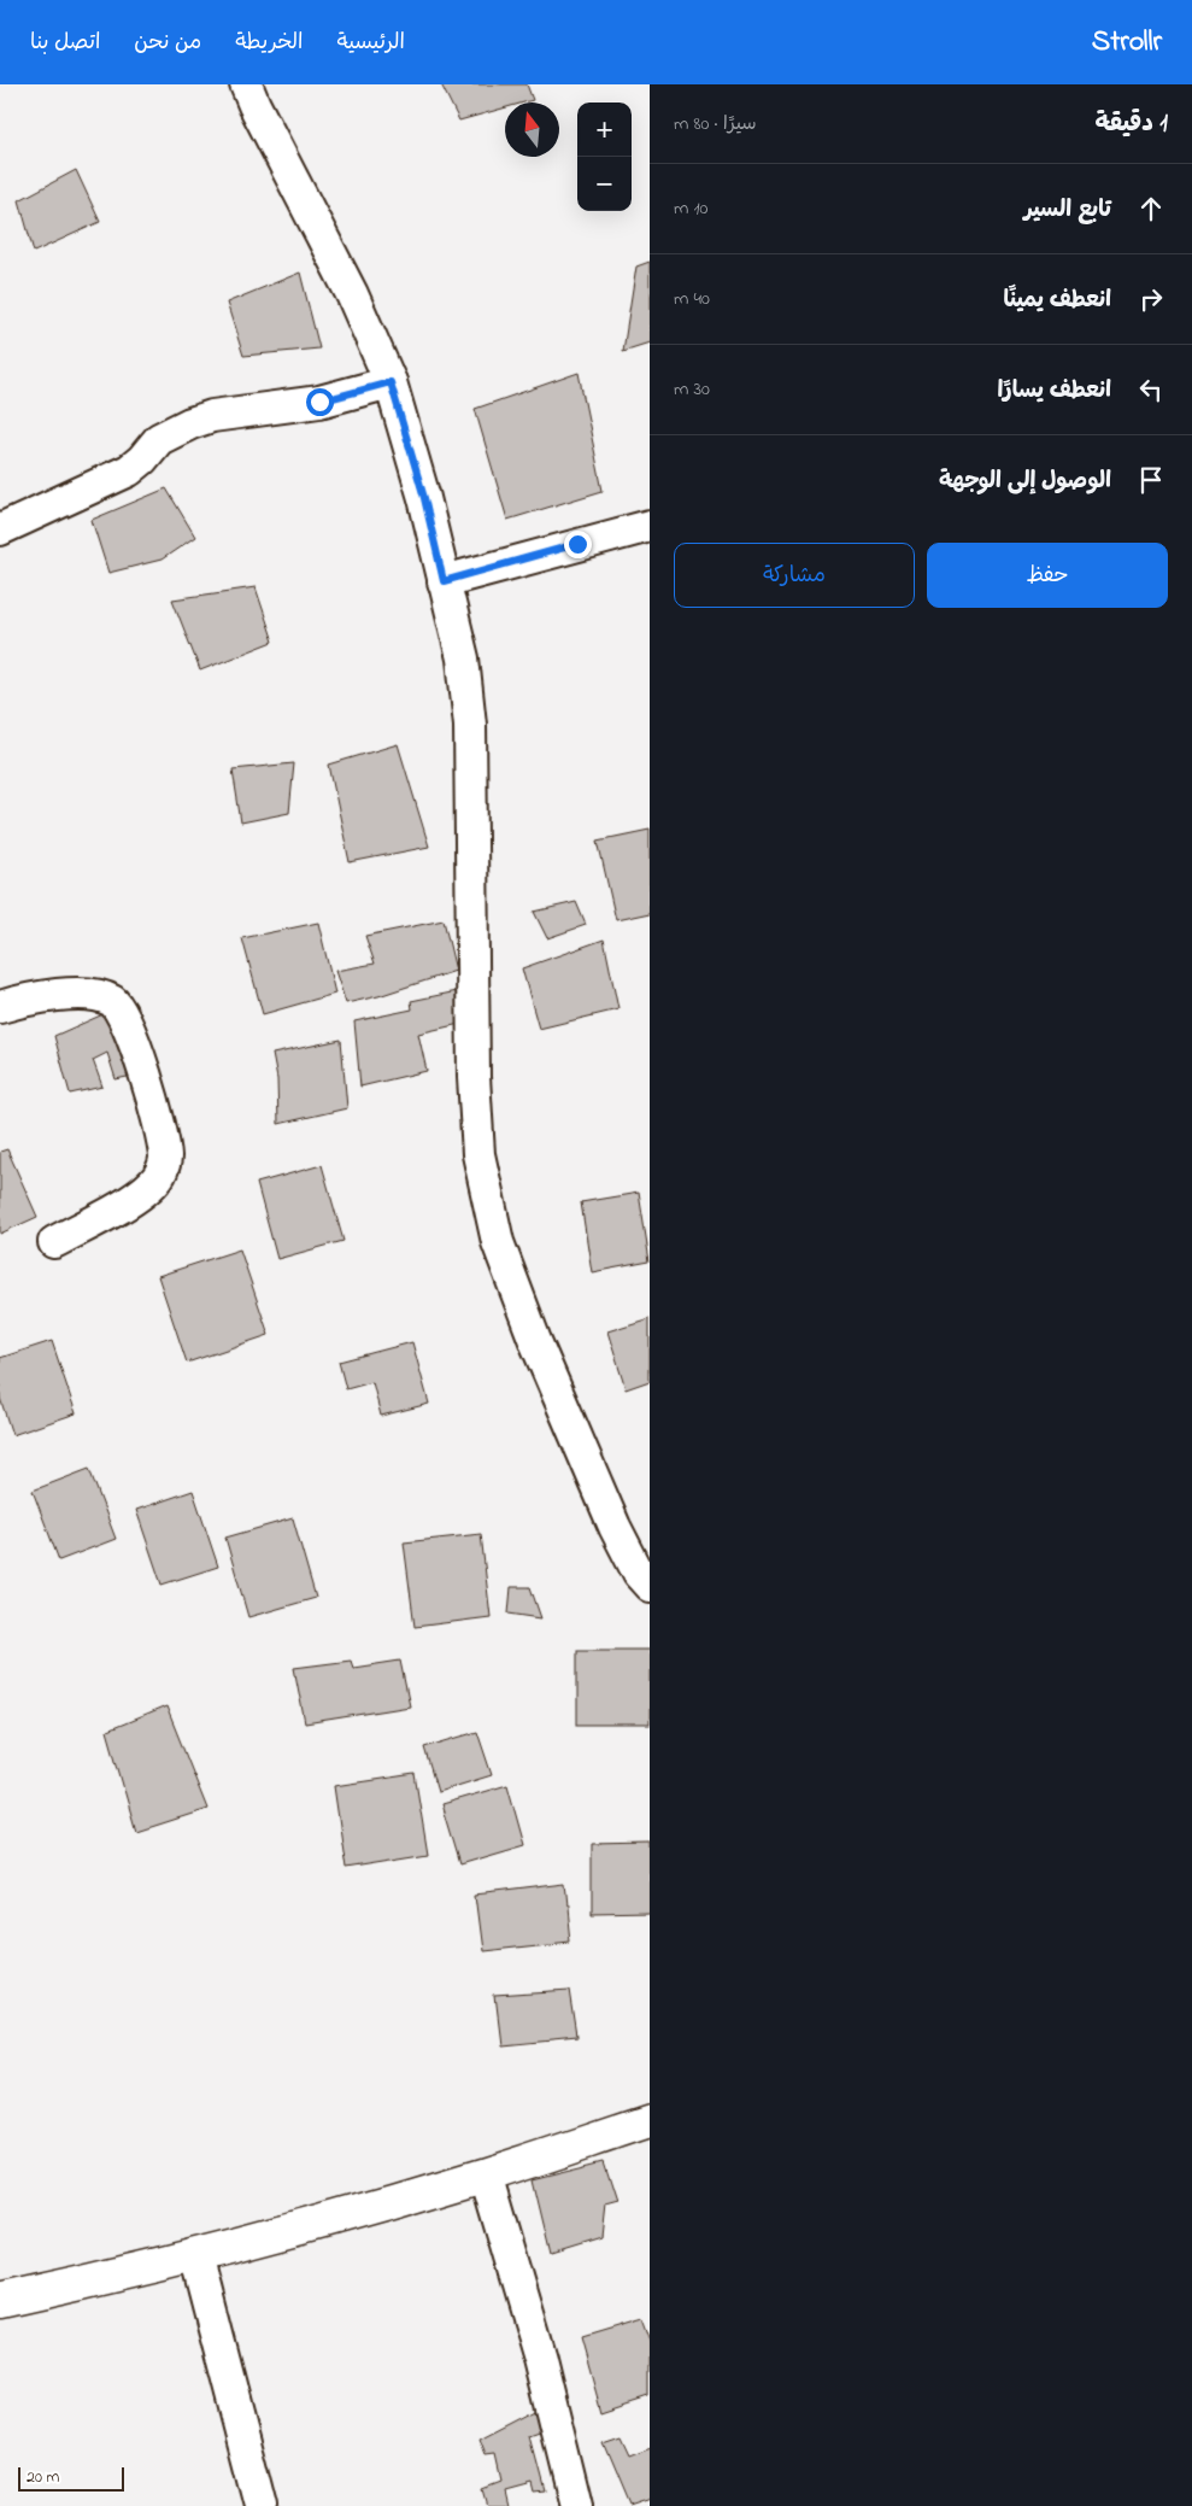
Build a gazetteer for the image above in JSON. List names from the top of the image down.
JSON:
{
  "scale_bar": "20 m",
  "north": "top",
  "page": {
    "header": "Strollr",
    "nav": [
      "الرئيسية",
      "الخريطة",
      "من نحن",
      "اتصل بنا"
    ],
    "heading": ["1 دقيقة", "سيرًا · 80 m"],
    "map_buttons": ["+", "−"],
    "list": [
      ["تابع السير", "10 m"],
      ["انعطف يمينًا", "40 m"],
      ["انعطف يسارًا", "30 m"],
      "الوصول إلى الوجهة"
    ],
    "buttons": ["حفظ", "مشاركة"],
    "scale": "20 m"
  }
}
